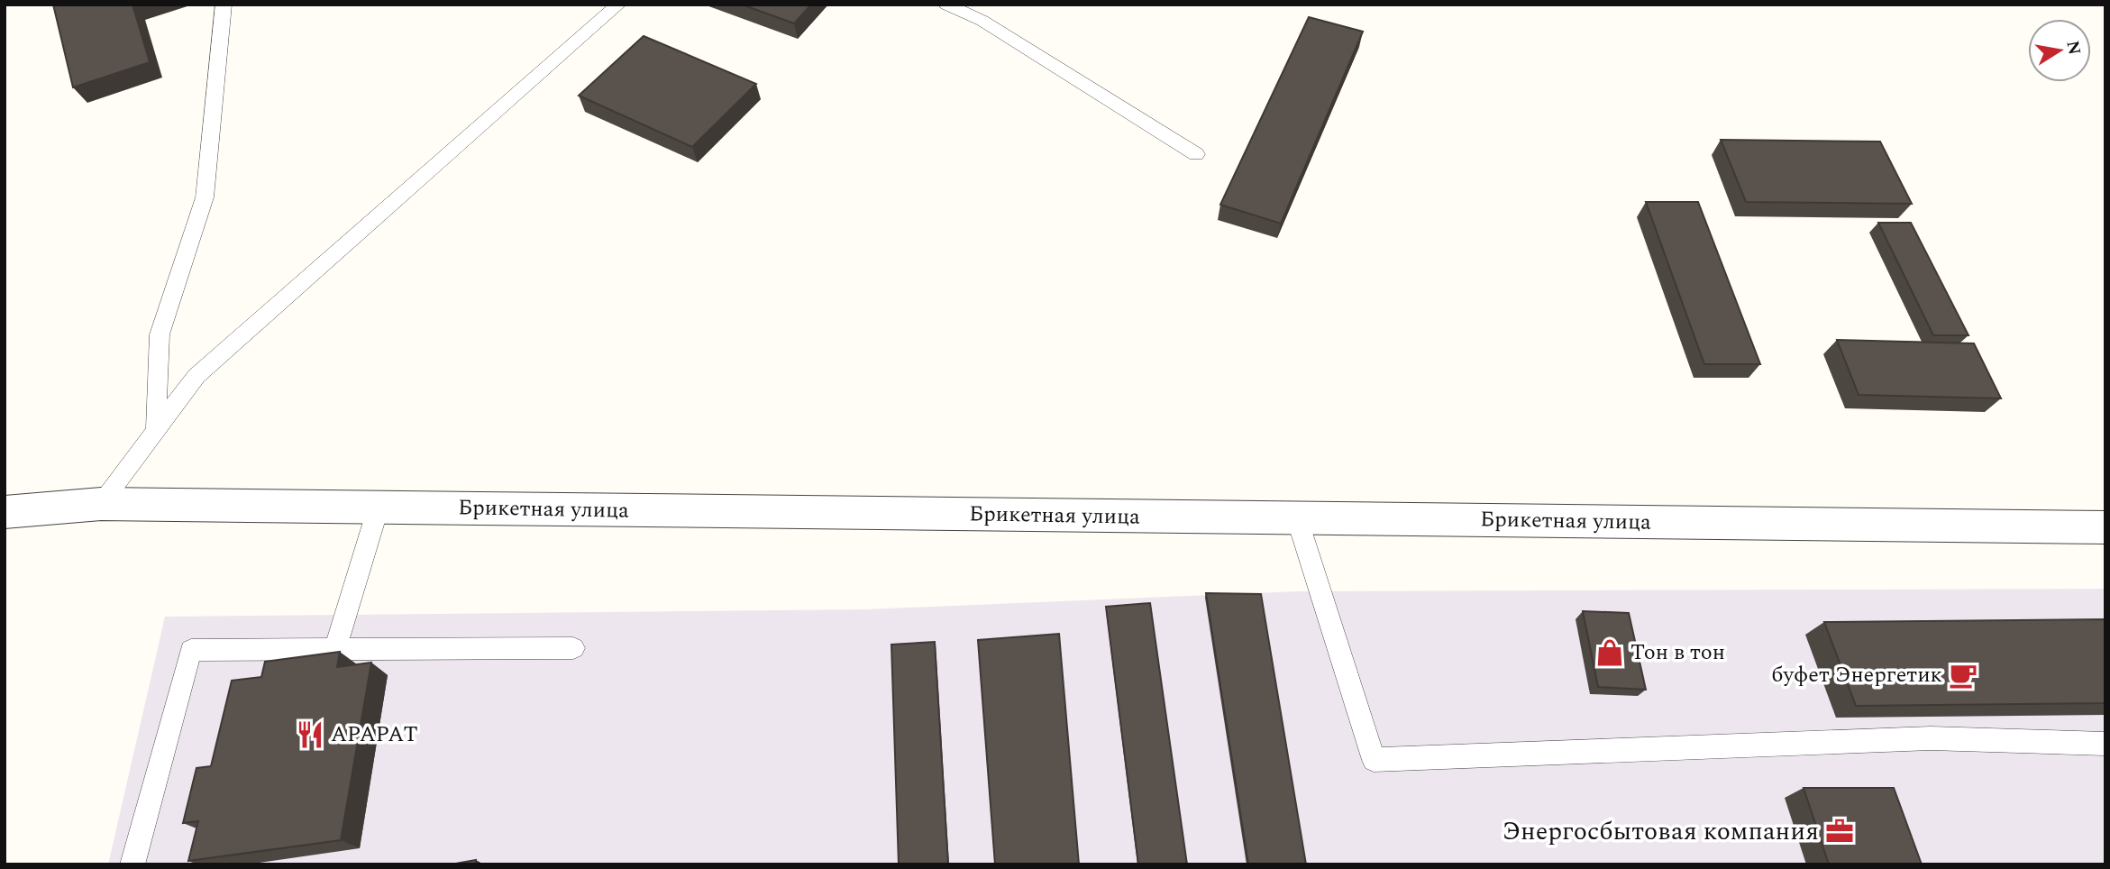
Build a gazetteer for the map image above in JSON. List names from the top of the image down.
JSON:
{
  "streets": {
    "street": ["Брикетная улица"]
  },
  "places": {
    "shop": ["Тон в тон"],
    "cafe": ["буфет Энергетик"],
    "restaurant": ["АРАРАТ"],
    "office": ["Энергосбытовая компания"]
  },
  "north": "right"
}
